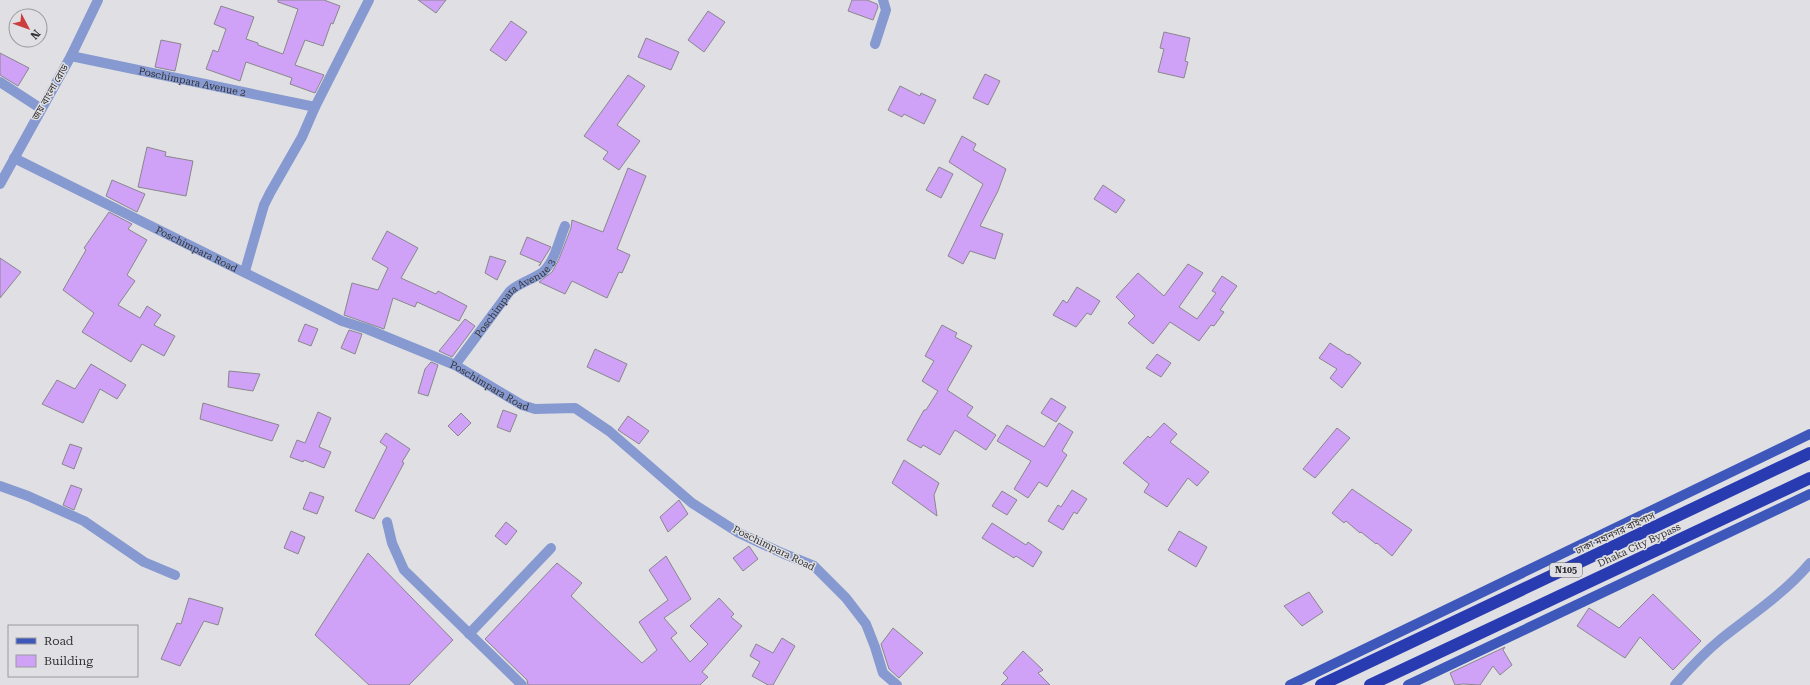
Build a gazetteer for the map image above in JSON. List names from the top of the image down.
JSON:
{
  "streets": {
    "highway": ["ঢাকা মহানগর বাইপাস", "Dhaka City Bypass", "N105"],
    "street": [
      "Poschimpara Avenue 2",
      "জয় বাংলা রোড",
      "Poschimpara Road",
      "Poschimpara Avenue 3"
    ]
  },
  "crossings": [
    ["Poschimpara Avenue 2", "জয় বাংলা রোড"],
    ["জয় বাংলা রোড", "Poschimpara Road"],
    ["Poschimpara Road", "Poschimpara Avenue 3"]
  ],
  "legend": ["Road", "Building"],
  "north": "bottom right"
}
